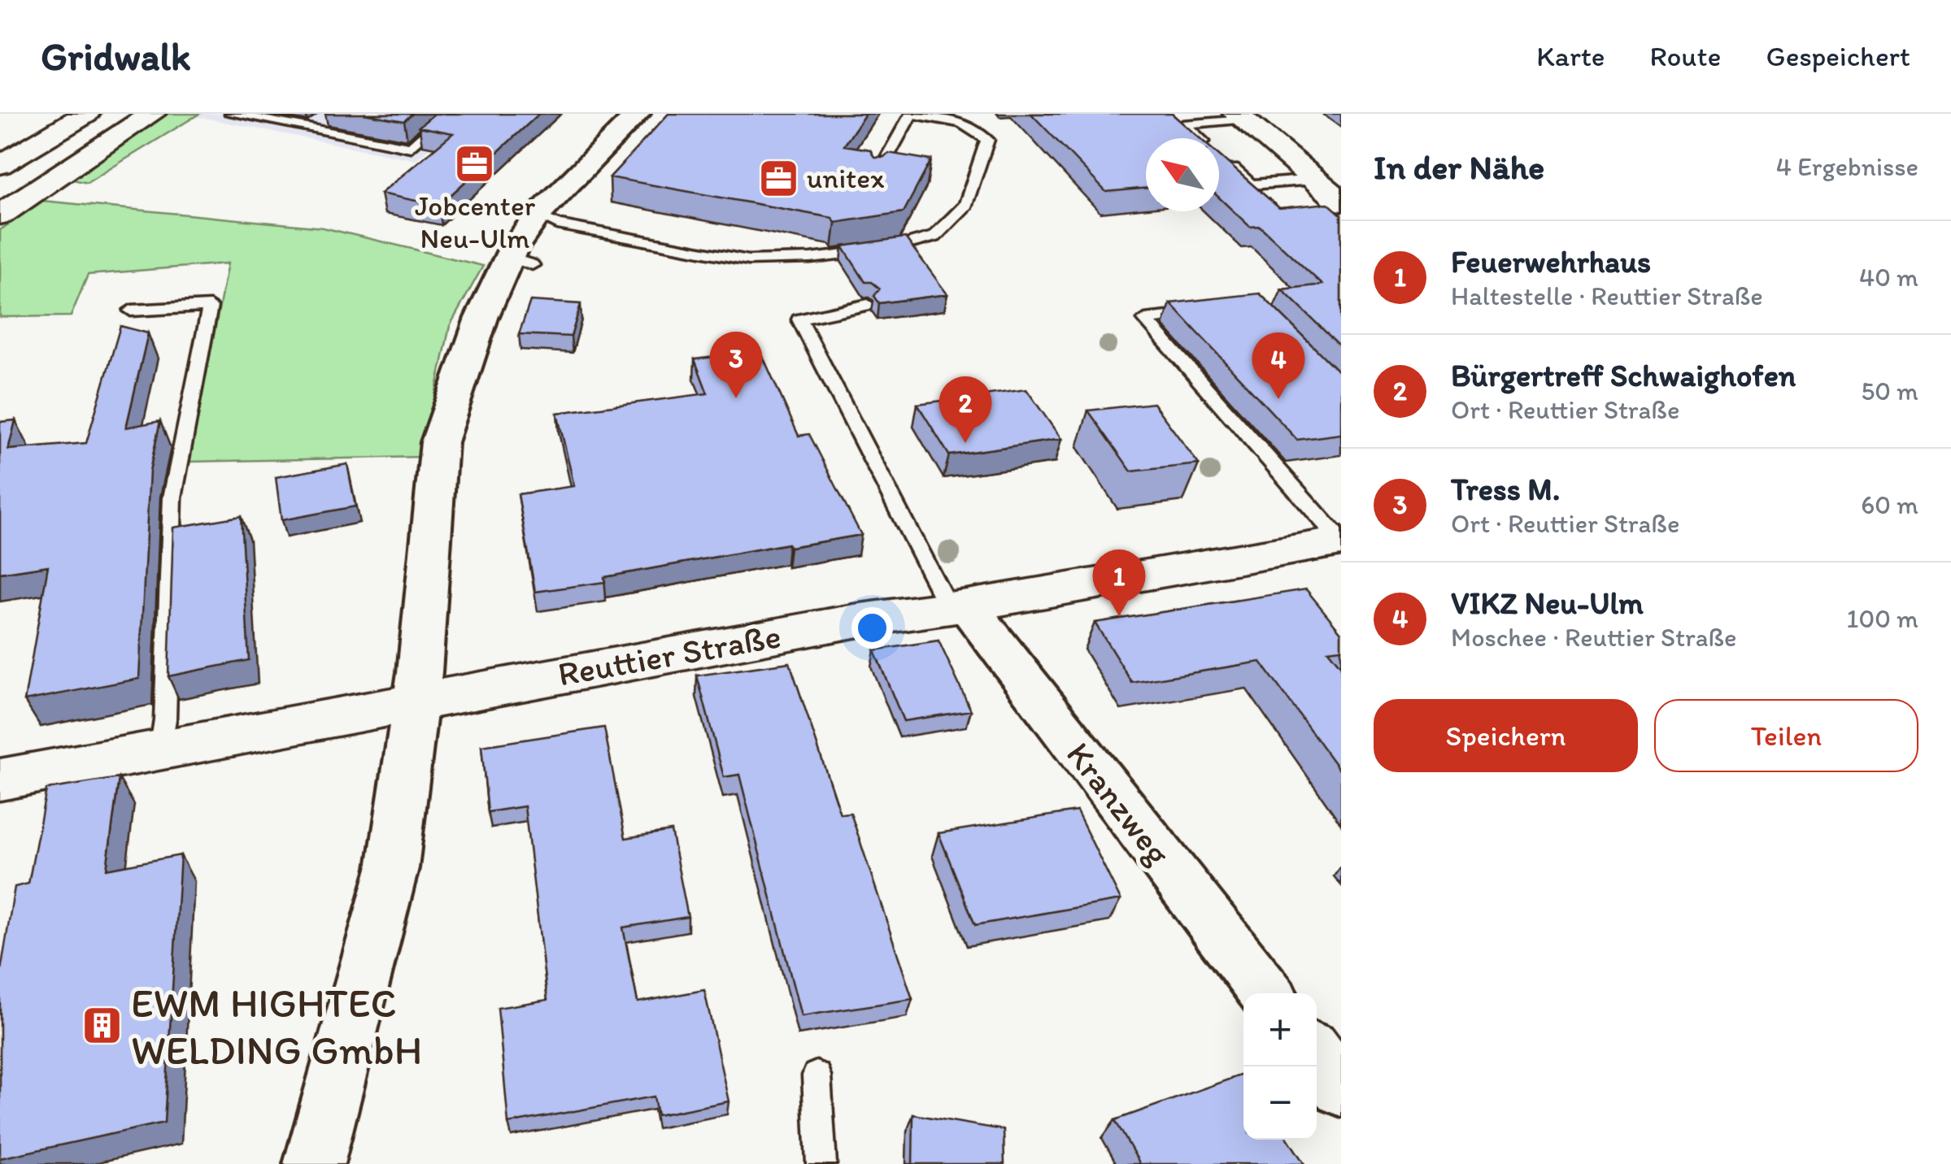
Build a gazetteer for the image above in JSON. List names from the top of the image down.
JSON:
{
  "streets": {
    "main road": ["Reuttier Straße"],
    "street": ["Kranzweg"]
  },
  "crossings": [
    ["Reuttier Straße", "Kranzweg"]
  ],
  "places": {
    "office": ["Jobcenter Neu-Ulm", "unitex"],
    "building": ["EWM HIGHTEC WELDING GmbH"]
  },
  "north": "top left",
  "page": {
    "header": "Gridwalk",
    "nav": ["Karte", "Route", "Gespeichert"],
    "heading": ["In der Nähe", "4 Ergebnisse"],
    "list": [
      {
        "mark": "1",
        "name": "Feuerwehrhaus",
        "note": "Haltestelle · Reuttier Straße",
        "value": "40 m"
      },
      {
        "mark": "2",
        "name": "Bürgertreff Schwaighofen",
        "note": "Ort · Reuttier Straße",
        "value": "50 m"
      },
      {
        "mark": "3",
        "name": "Tress M.",
        "note": "Ort · Reuttier Straße",
        "value": "60 m"
      },
      {
        "mark": "4",
        "name": "VIKZ Neu-Ulm",
        "note": "Moschee · Reuttier Straße",
        "value": "100 m"
      }
    ],
    "pins": [
      "3",
      "4",
      "2",
      "1"
    ],
    "buttons": ["Speichern", "Teilen"],
    "map_buttons": ["+", "−"]
  }
}
